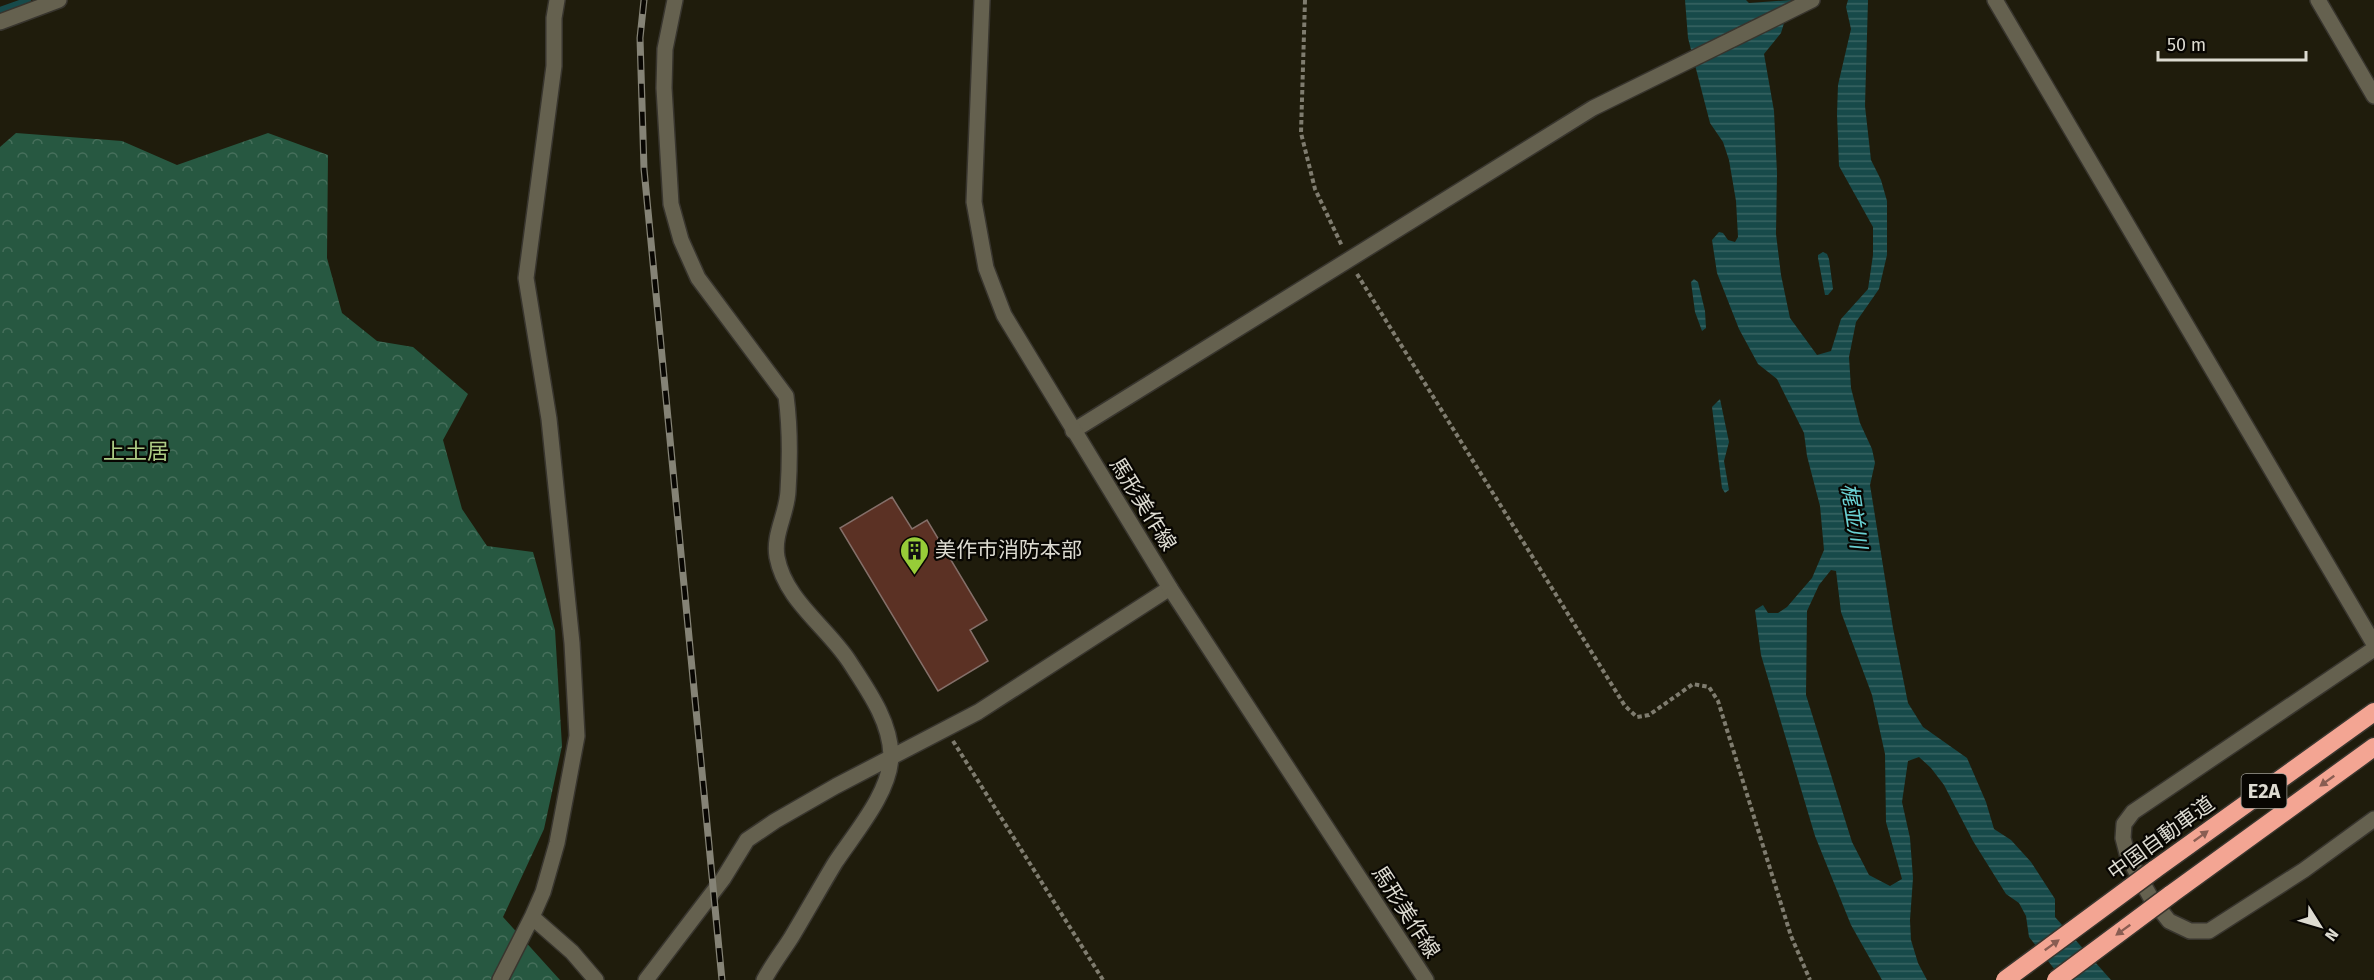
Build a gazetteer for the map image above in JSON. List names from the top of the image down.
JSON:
{
  "streets": {
    "highway": ["E2A", "中国自動車道"],
    "street": ["馬形美作線"]
  },
  "districts": ["上土居"],
  "water": ["梶並川"],
  "places": {
    "building": ["美作市消防本部"]
  },
  "scale_bar": "50 m",
  "north": "bottom right"
}
